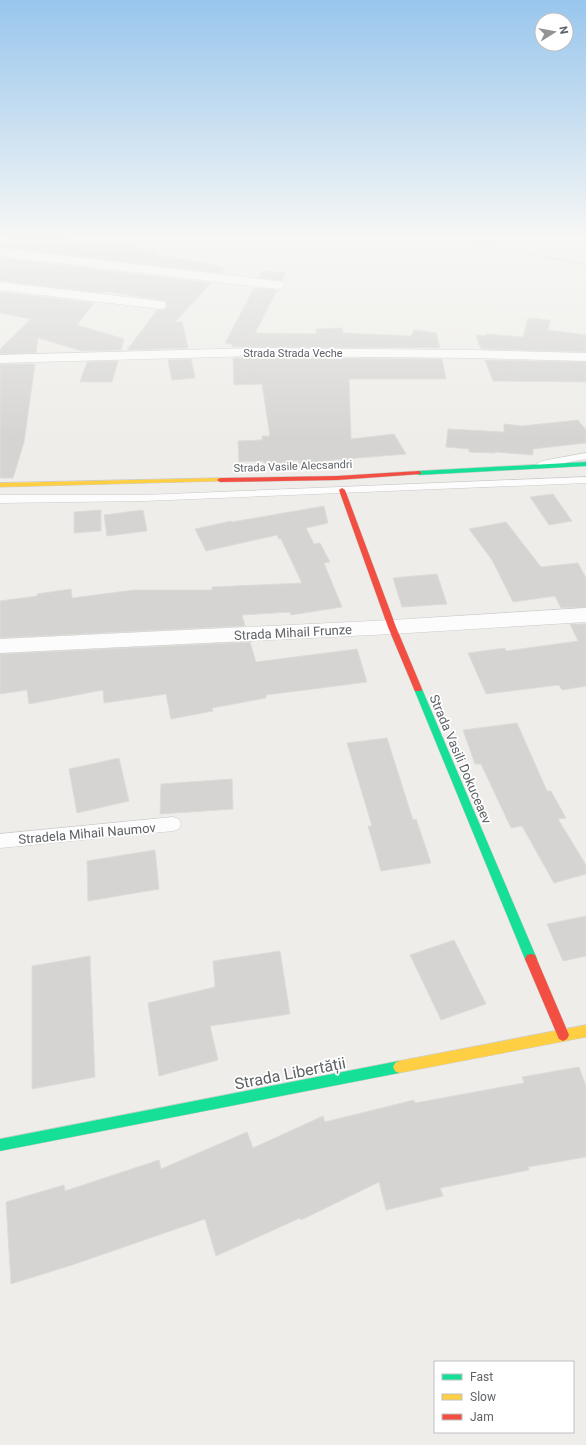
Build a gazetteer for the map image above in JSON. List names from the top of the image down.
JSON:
{
  "streets": {
    "street": [
      "Strada Strada Veche",
      "Strada Vasile Alecsandri",
      "Strada Mihail Frunze",
      "Strada Vasili Dokuceaev",
      "Strada Libertății"
    ],
    "lane": ["Stradela Mihail Naumov"]
  },
  "crossings": [
    ["Strada Mihail Frunze", "Strada Vasili Dokuceaev"],
    ["Strada Vasili Dokuceaev", "Strada Libertății"]
  ],
  "legend": ["Fast", "Slow", "Jam"],
  "north": "right"
}
